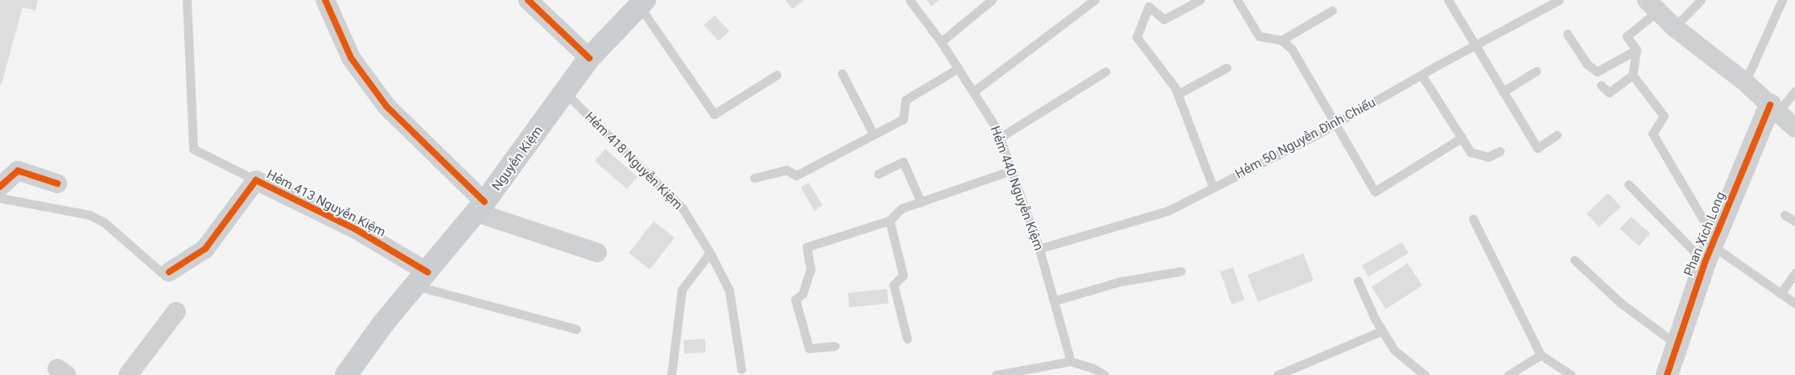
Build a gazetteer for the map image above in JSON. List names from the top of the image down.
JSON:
{
  "streets": {
    "main road": ["Nguyễn Kiệm"],
    "street": ["Hẻm 413 Nguyễn Kiệm", "Phan Xích Long"],
    "lane": ["Hẻm 50 Nguyễn Đình Chiểu", "Hẻm 418 Nguyễn Kiệm", "Hẻm 440 Nguyễn Kiệm"]
  },
  "crossings": [
    ["Hẻm 50 Nguyễn Đình Chiểu", "Hẻm 440 Nguyễn Kiệm"],
    ["Nguyễn Kiệm", "Hẻm 418 Nguyễn Kiệm"],
    ["Nguyễn Kiệm", "Hẻm 413 Nguyễn Kiệm"]
  ]
}
